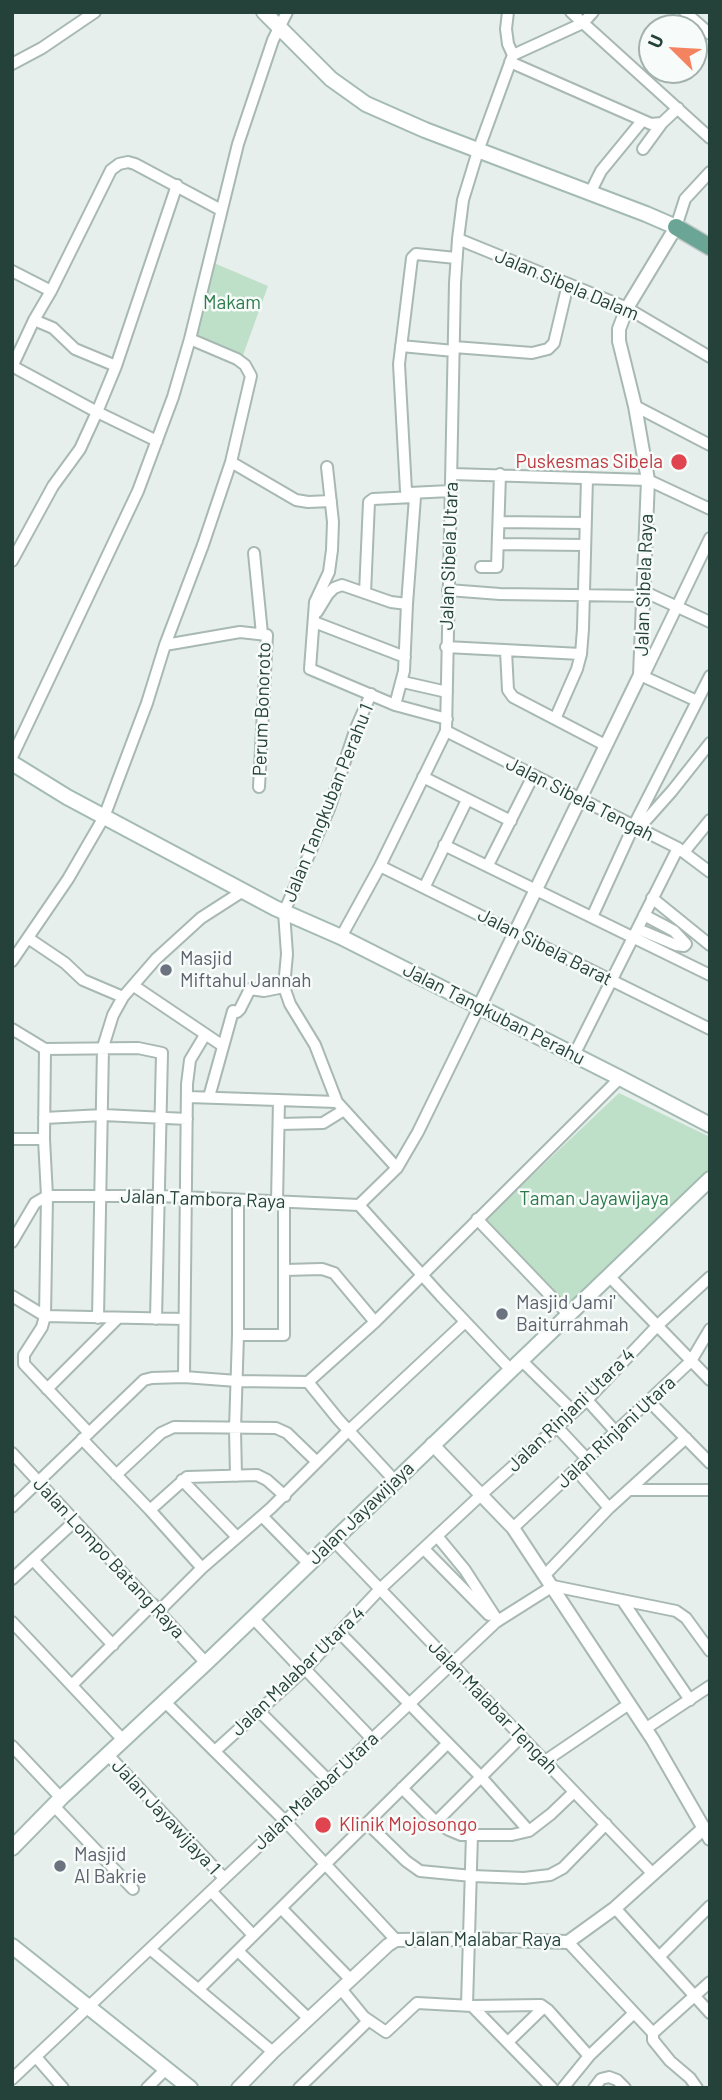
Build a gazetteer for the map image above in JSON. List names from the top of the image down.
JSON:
{
  "streets": {
    "main road": ["Jalan Tangkuban Perahu", "Jalan Jayawijaya"],
    "street": [
      "Jalan Sibela Dalam",
      "Jalan Sibela Utara",
      "Jalan Sibela Raya",
      "Perum Bonoroto",
      "Jalan Sibela Tengah",
      "Jalan Tangkuban Perahu 1",
      "Jalan Sibela Barat",
      "Jalan Tambora Raya",
      "Jalan Rinjani Utara 4",
      "Jalan Rinjani Utara",
      "Jalan Lompo Batang Raya",
      "Jalan Malabar Utara 4",
      "Jalan Malabar Tengah",
      "Jalan Malabar Utara",
      "Jalan Jayawijaya 1",
      "Jalan Malabar Raya"
    ]
  },
  "crossings": [
    ["Jalan Sibela Dalam", "Jalan Sibela Utara"],
    ["Jalan Sibela Dalam", "Jalan Sibela Raya"],
    ["Jalan Sibela Utara", "Jalan Sibela Tengah"],
    ["Jalan Sibela Utara", "Jalan Sibela Barat"],
    ["Jalan Sibela Utara", "Jalan Tangkuban Perahu"],
    ["Jalan Sibela Raya", "Jalan Sibela Tengah"],
    ["Jalan Sibela Raya", "Jalan Sibela Barat"],
    ["Jalan Sibela Raya", "Jalan Tangkuban Perahu"],
    ["Jalan Sibela Tengah", "Jalan Tangkuban Perahu 1"],
    ["Jalan Tangkuban Perahu 1", "Jalan Tangkuban Perahu"],
    ["Jalan Rinjani Utara 4", "Jalan Malabar Utara 4"],
    ["Jalan Jayawijaya", "Jalan Lompo Batang Raya"],
    ["Jalan Jayawijaya", "Jalan Malabar Tengah"],
    ["Jalan Jayawijaya", "Jalan Jayawijaya 1"],
    ["Jalan Malabar Utara 4", "Jalan Malabar Tengah"],
    ["Jalan Malabar Tengah", "Jalan Malabar Utara"],
    ["Jalan Malabar Tengah", "Jalan Malabar Raya"],
    ["Jalan Malabar Utara", "Jalan Jayawijaya 1"]
  ],
  "parks": ["Makam", "Taman Jayawijaya"],
  "places": [
    "Puskesmas Sibela",
    "Masjid Miftahul Jannah",
    "Masjid Jami' Baiturrahmah",
    "Klinik Mojosongo",
    "Masjid Al Bakrie"
  ],
  "north": "top left"
}
